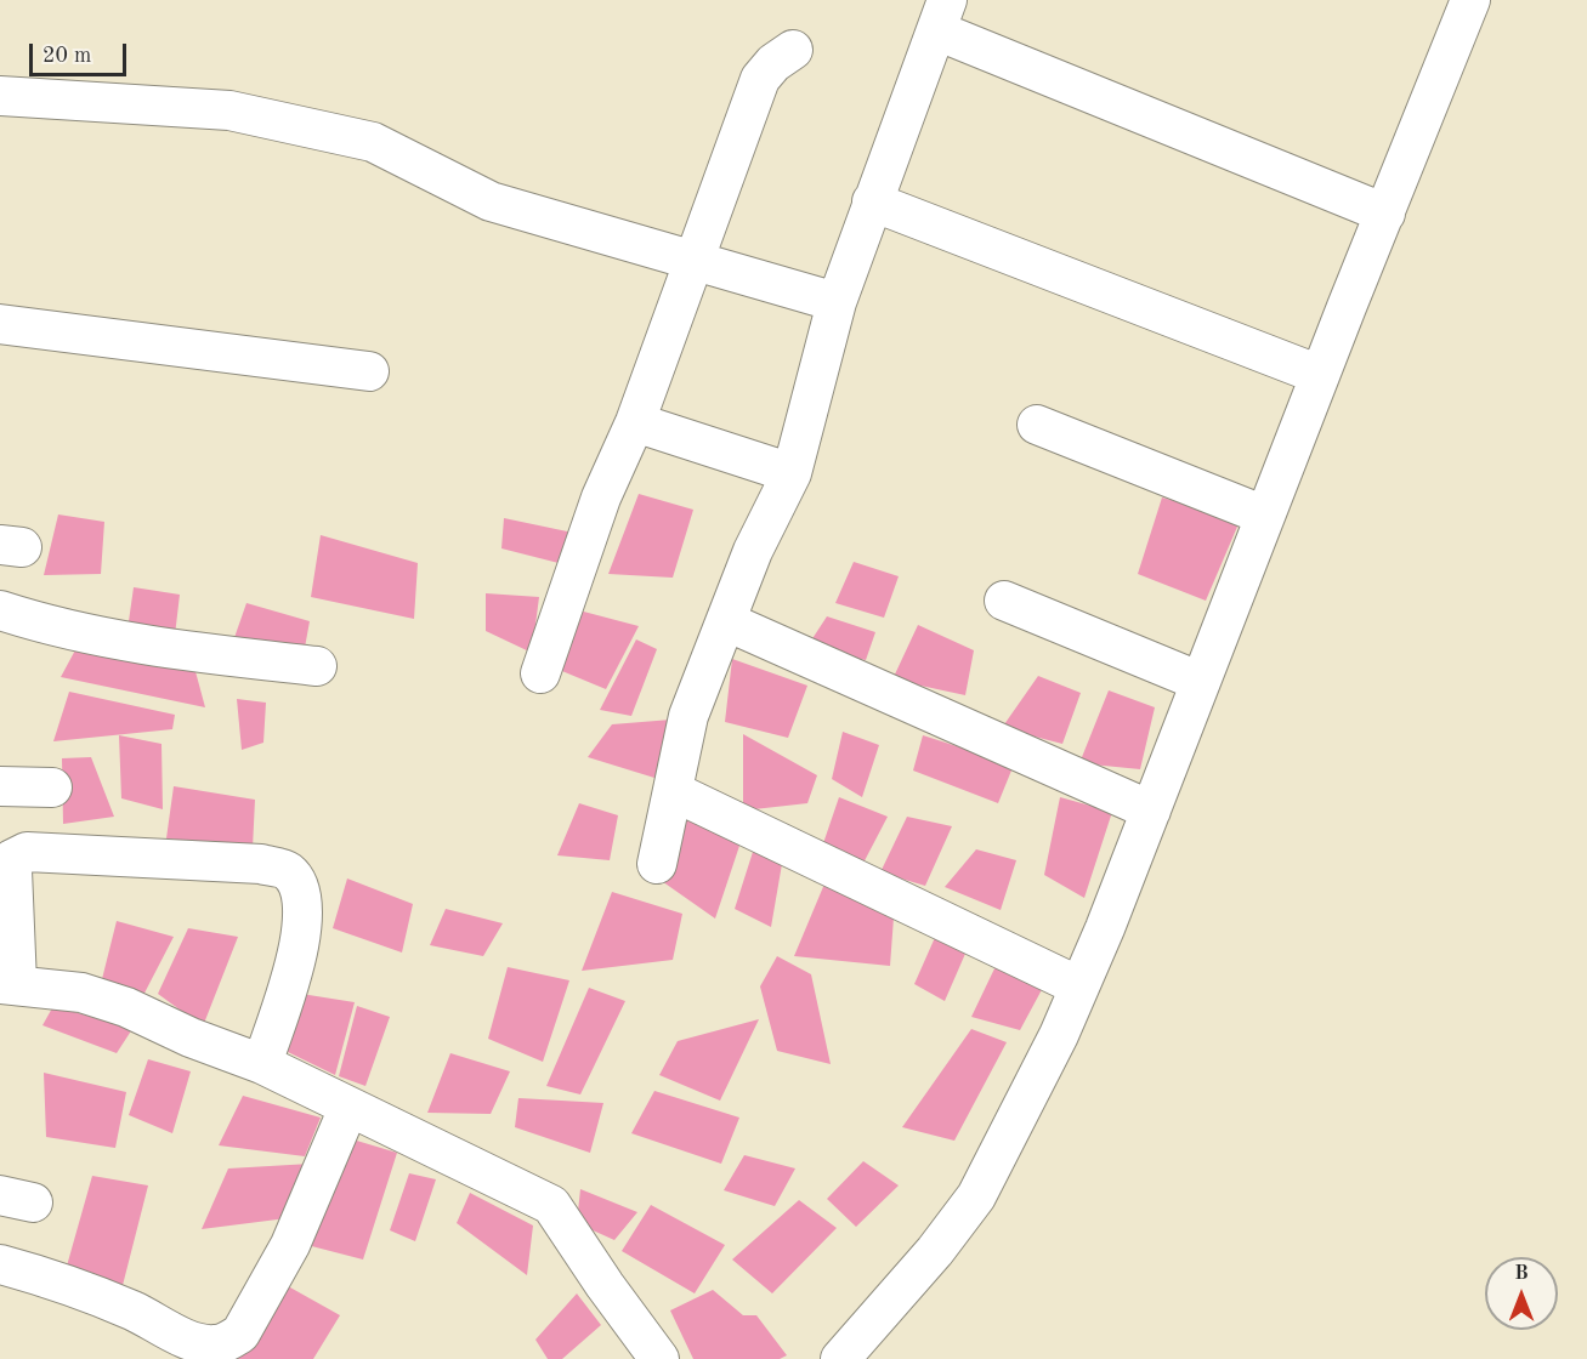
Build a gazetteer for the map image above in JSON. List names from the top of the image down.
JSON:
{
  "scale_bar": "20 m",
  "north": "top"
}
